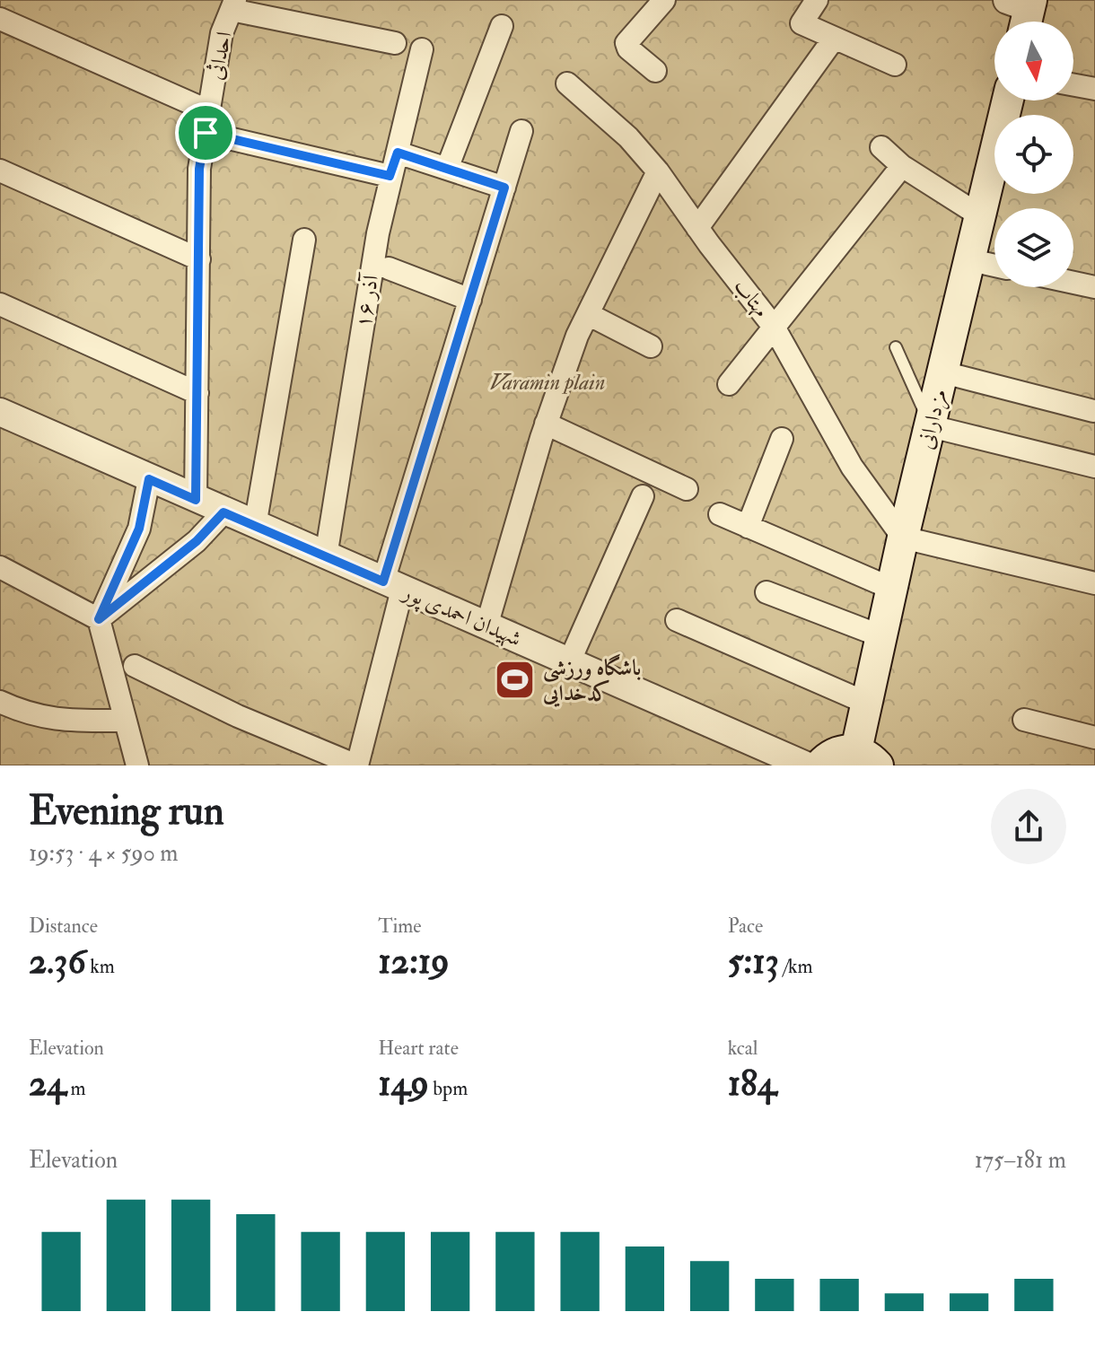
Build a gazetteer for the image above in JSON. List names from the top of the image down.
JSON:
{
  "streets": {
    "main road": ["مزدارانی"],
    "street": [
      "احداثی",
      "مهتاب",
      "۱۶ آذر",
      "شهیدان احمدی پور"
    ]
  },
  "crossings": [
    ["احداثی", "شهیدان احمدی پور"],
    ["مهتاب", "مزدارانی"],
    ["۱۶ آذر", "شهیدان احمدی پور"]
  ],
  "parks": ["Varamin plain"],
  "places": {
    "sports": ["باشگاه ورزشی کدخدایی"]
  },
  "north": "bottom",
  "page": {
    "heading": ["Evening run", "19:53 · 4 × 590 m"],
    "stats": [
      ["Distance", "2.36 km"],
      ["Time", "12:19"],
      ["Pace", "5:13 /km"],
      ["Elevation", "24 m"],
      ["Heart rate", "149 bpm"],
      ["kcal", "184"]
    ],
    "chart": ["Elevation", "175–181 m"]
  }
}
